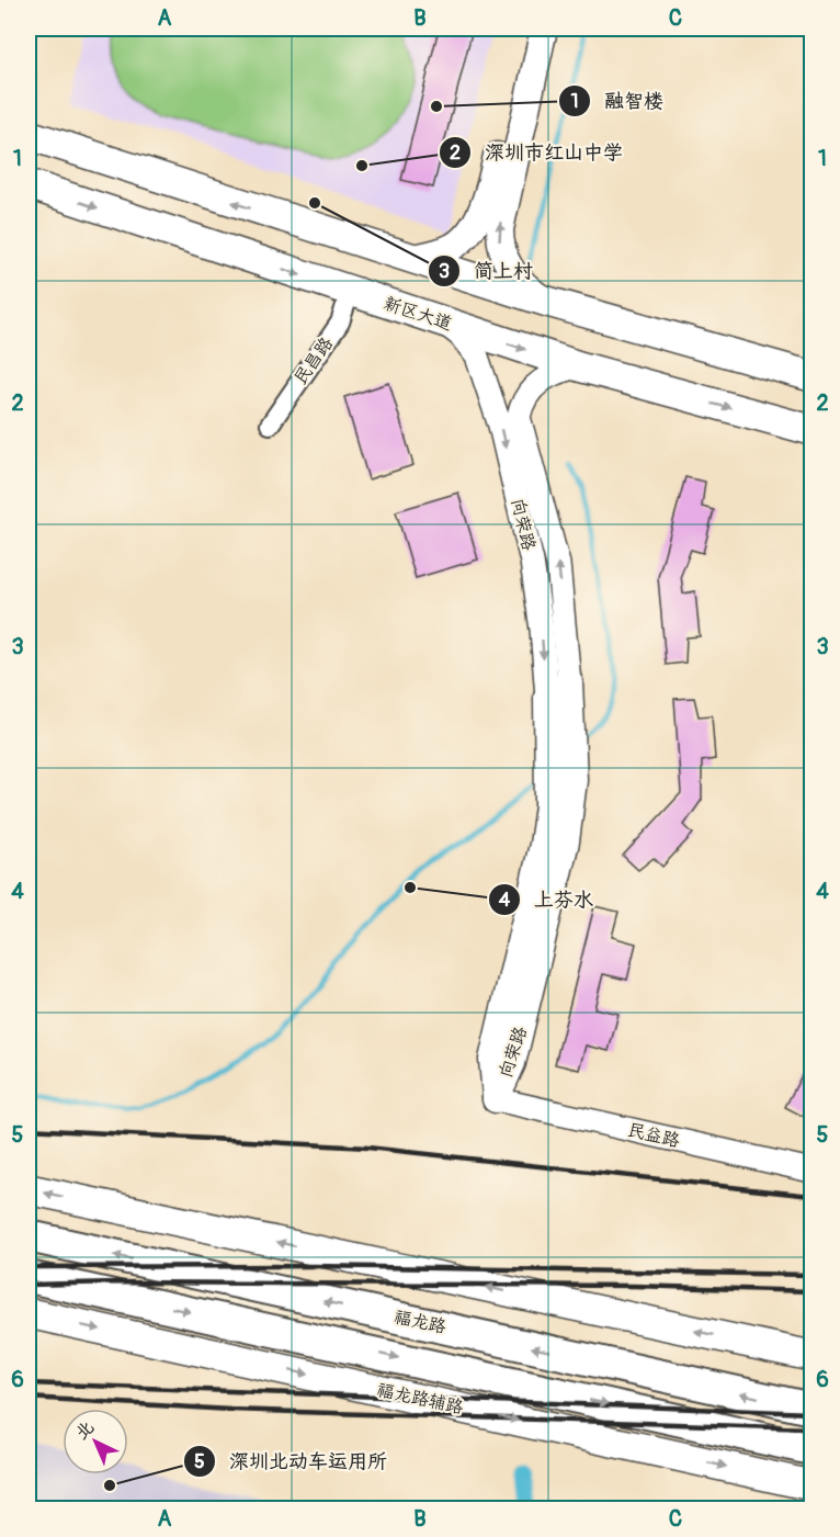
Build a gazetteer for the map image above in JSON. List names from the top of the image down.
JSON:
{
  "streets": {
    "highway": ["福龙路"],
    "main road": ["新区大道", "向荣路", "福龙路辅路"],
    "street": ["民昌路", "民益路"]
  },
  "crossings": [
    ["新区大道", "民昌路"],
    ["新区大道", "向荣路"],
    ["向荣路", "民益路"]
  ],
  "places": [
    "融智楼",
    "深圳市红山中学",
    "简上村",
    "上芬水",
    "深圳北动车运用所"
  ],
  "north": "top left",
  "grid": {
    "columns": ["A", "B", "C"],
    "rows": [
      "1",
      "2",
      "3",
      "4",
      "5",
      "6"
    ]
  }
}
